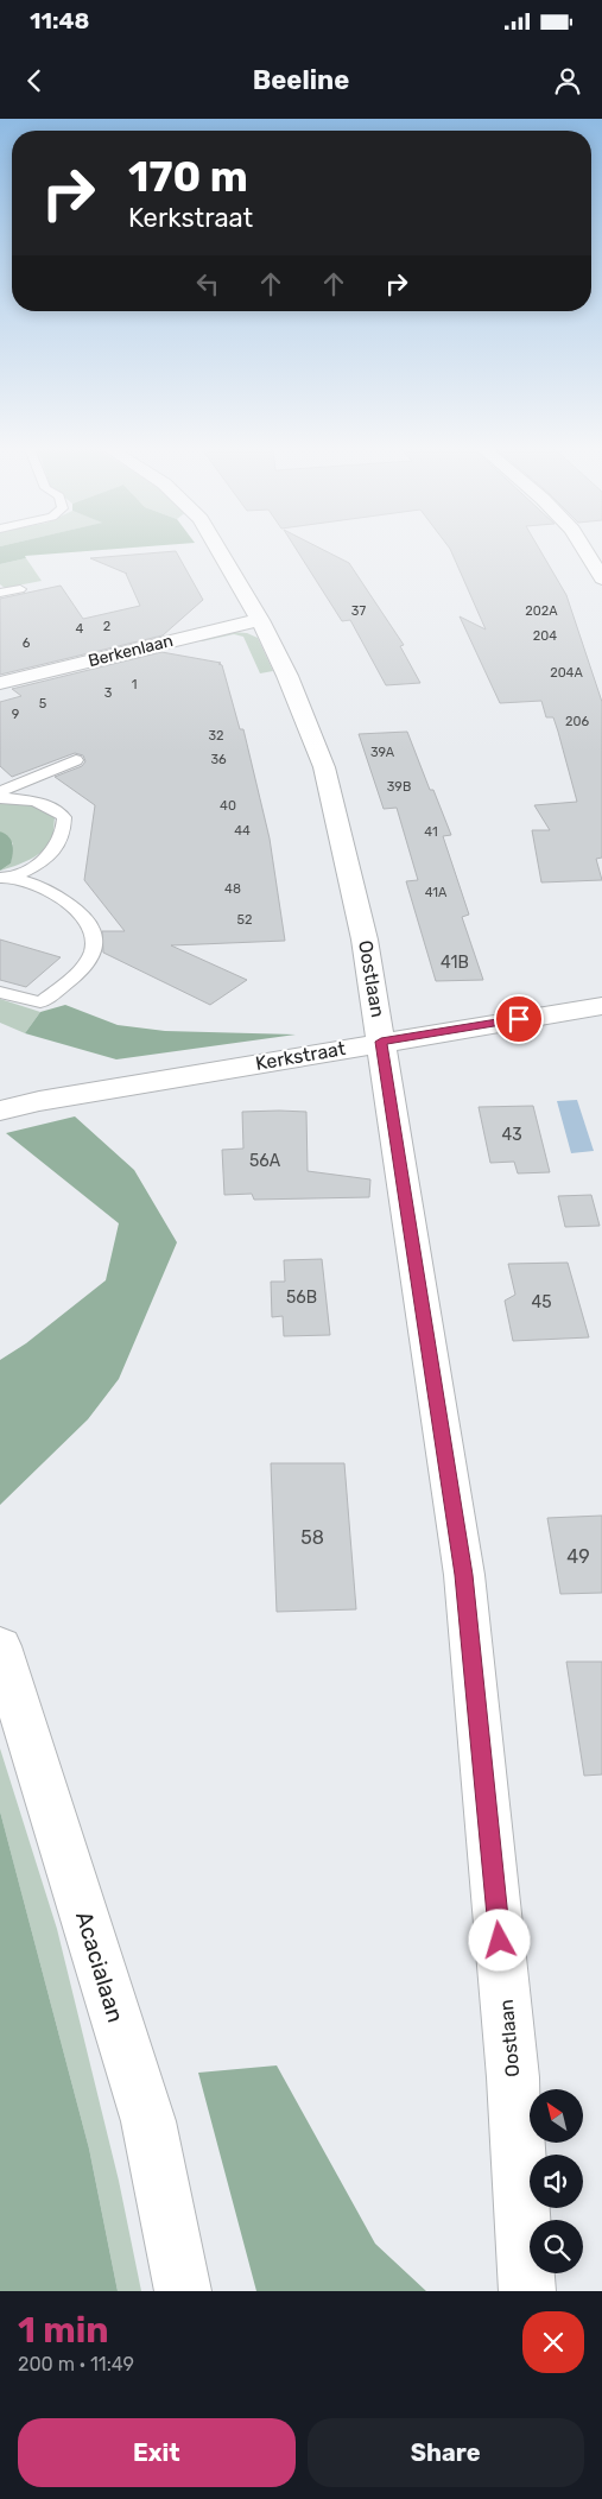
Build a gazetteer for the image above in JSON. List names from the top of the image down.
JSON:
{
  "streets": {
    "street": [
      "Berkenlaan",
      "Oostlaan",
      "Kerkstraat",
      "Acacialaan"
    ]
  },
  "crossings": [
    ["Berkenlaan", "Oostlaan"],
    ["Oostlaan", "Kerkstraat"]
  ],
  "house_numbers": [
    "37",
    "202A",
    "2",
    "4",
    "204",
    "6",
    "204A",
    "1",
    "3",
    "5",
    "9",
    "206",
    "32",
    "39A",
    "36",
    "39B",
    "40",
    "44",
    "41",
    "48",
    "41A",
    "52",
    "41B",
    "43",
    "56A",
    "56B",
    "45",
    "58",
    "49"
  ],
  "north": "top left",
  "page": {
    "status": "11:48",
    "header": "Beeline",
    "turn": ["170 m", "Kerkstraat"],
    "heading": ["1 min", "200 m · 11:49"],
    "buttons": ["Exit", "Share"]
  }
}
